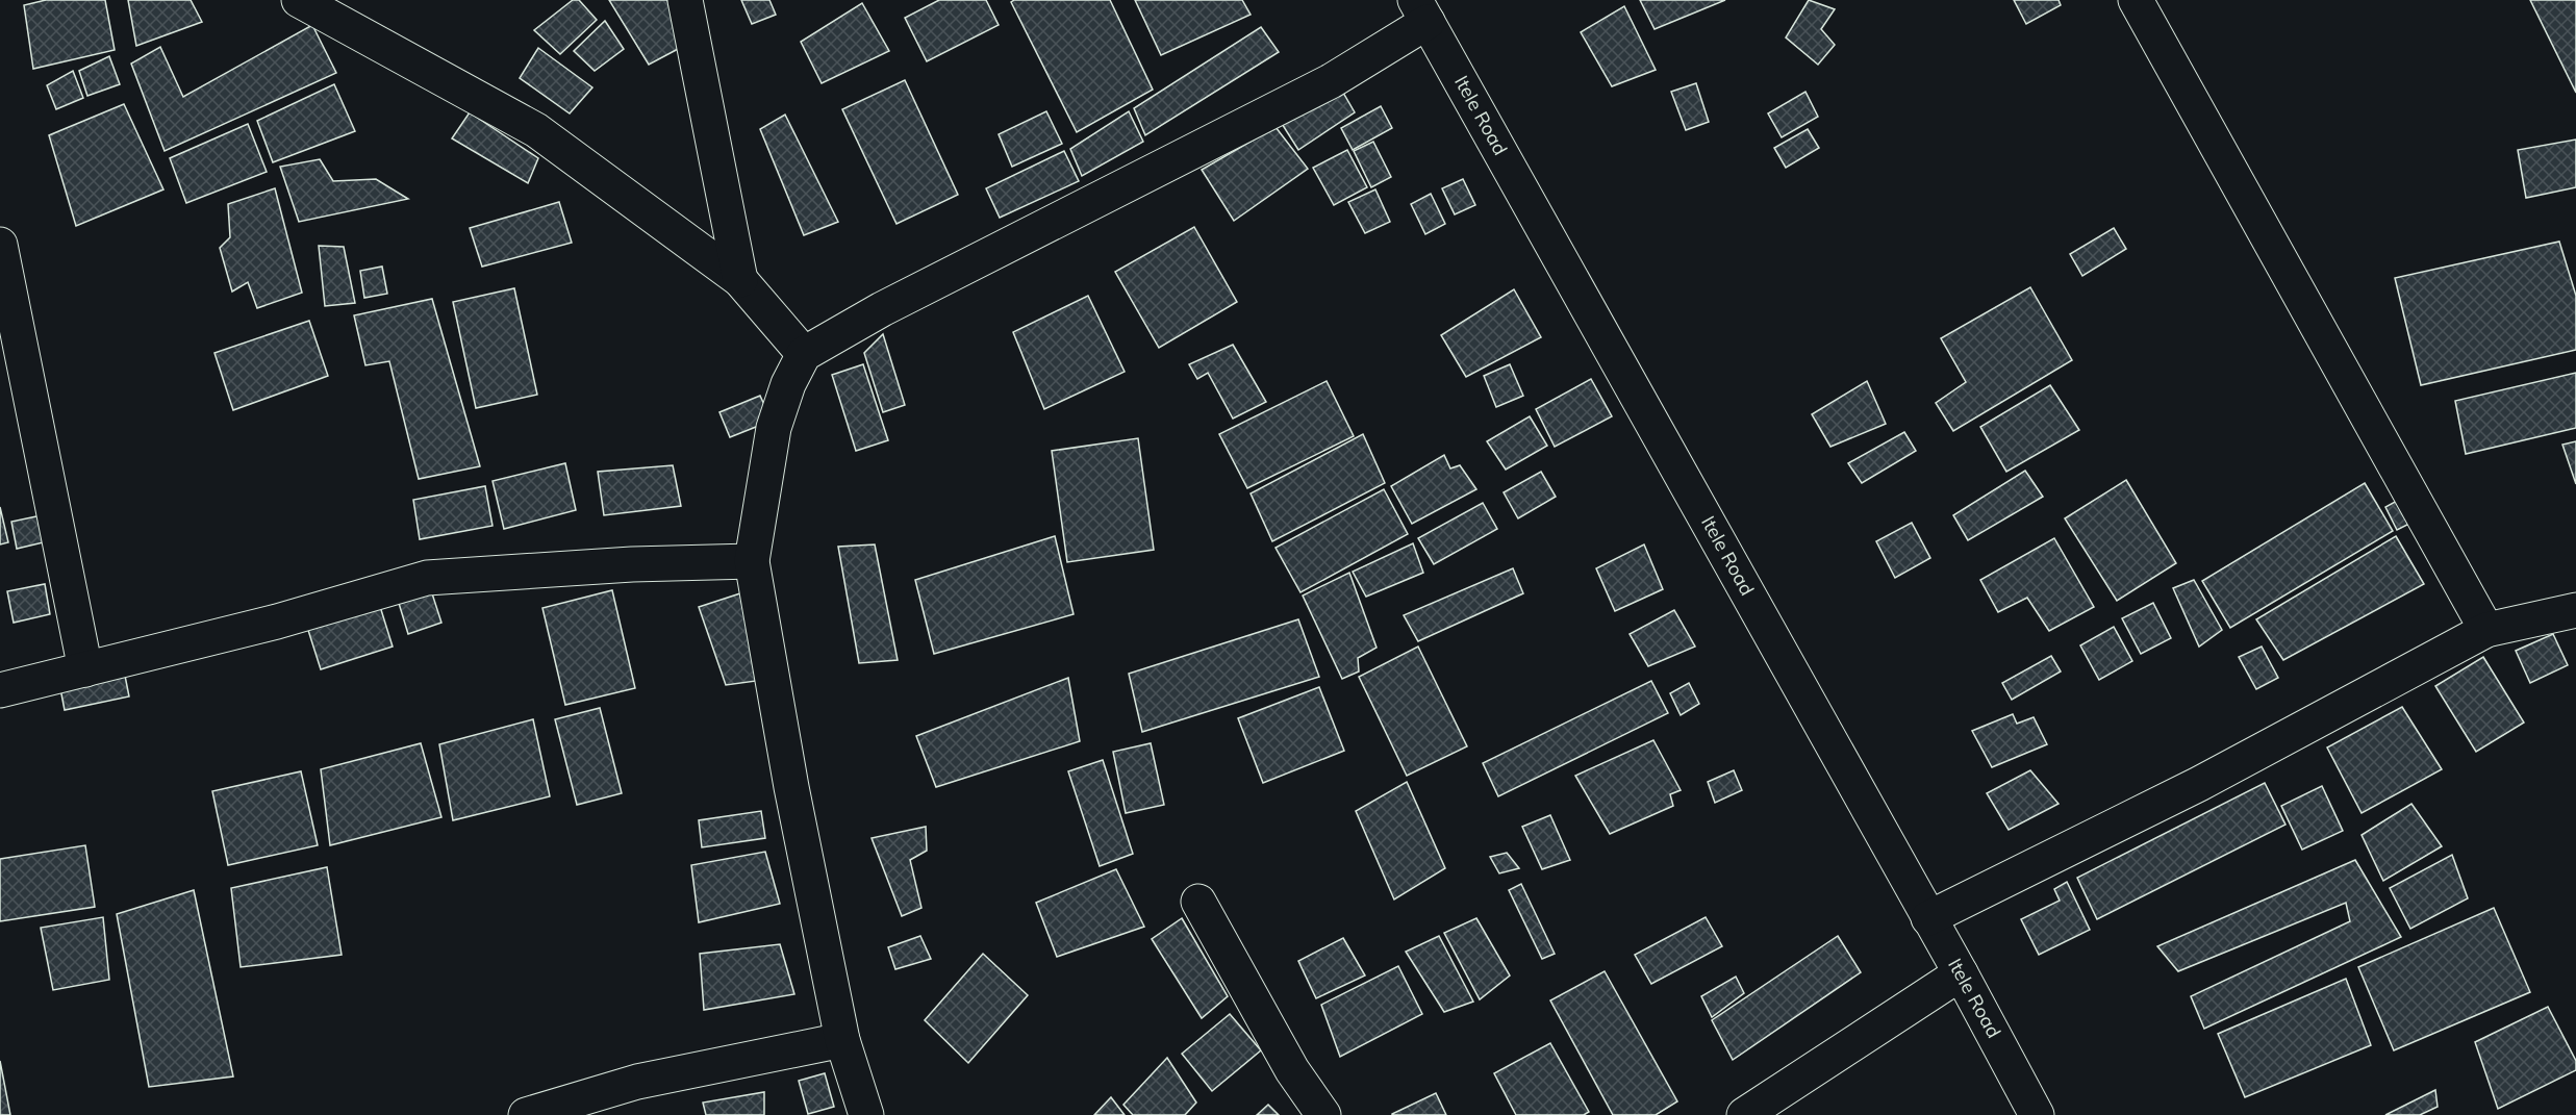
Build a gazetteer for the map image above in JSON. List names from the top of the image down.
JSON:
{
  "streets": {
    "street": ["Itele Road"]
  }
}
